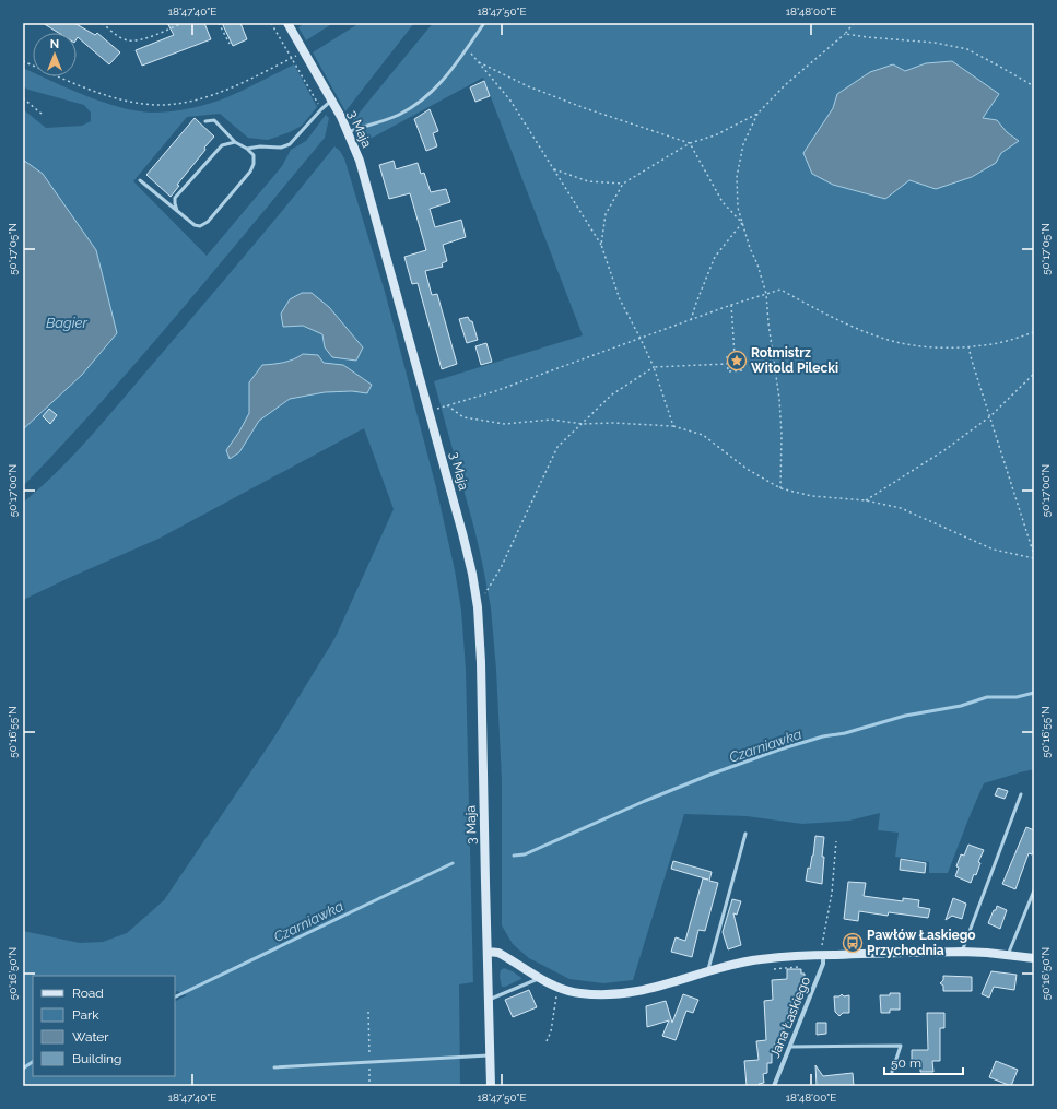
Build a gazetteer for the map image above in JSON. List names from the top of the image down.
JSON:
{
  "streets": {
    "main road": ["3 Maja"],
    "street": ["Jana Łaskiego"]
  },
  "water": ["Bagier", "Czarniawka"],
  "places": {
    "place": ["Rotmistrz Witold Pilecki"],
    "bus stop": ["Pawłów Łaskiego Przychodnia"]
  },
  "legend": [
    "Road",
    "Park",
    "Water",
    "Building"
  ],
  "scale_bar": "50 m",
  "north": "top",
  "coordinates": [
    "18°47'40\"E",
    "18°47'50\"E",
    "18°48'00\"E",
    "50°17'05\"N",
    "50°17'00\"N",
    "50°16'55\"N",
    "50°16'50\"N"
  ]
}
